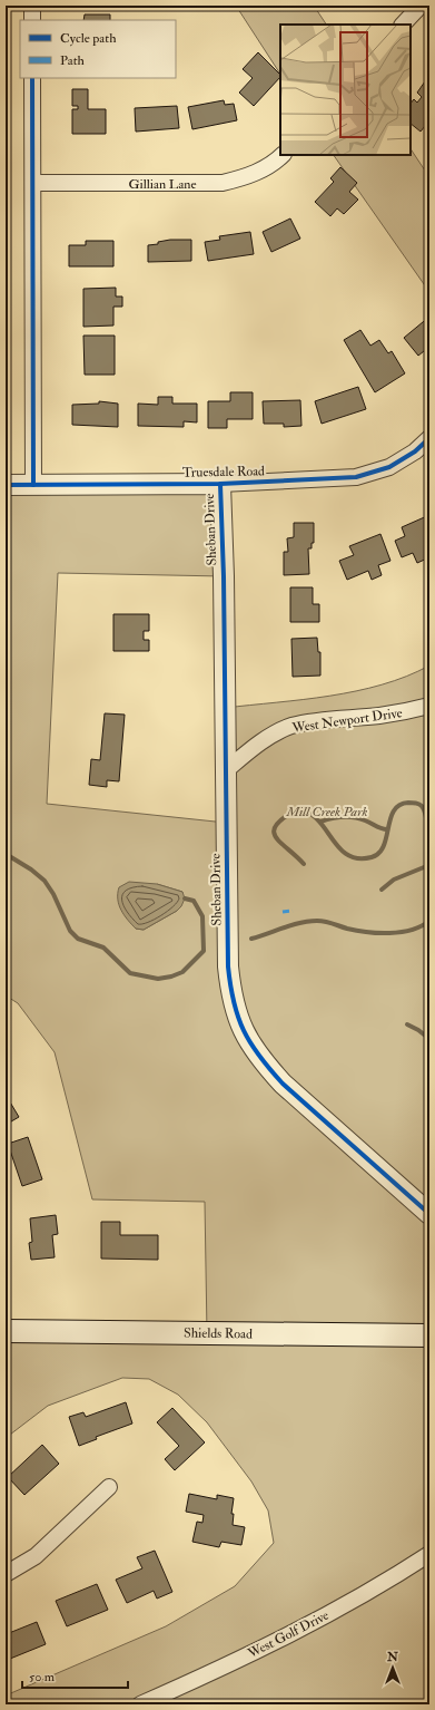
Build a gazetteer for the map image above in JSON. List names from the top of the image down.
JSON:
{
  "streets": {
    "main road": ["Shields Road"],
    "street": [
      "Gillian Lane",
      "Truesdale Road",
      "Sheban Drive",
      "West Newport Drive",
      "West Golf Drive"
    ]
  },
  "crossings": [
    ["Truesdale Road", "Sheban Drive"],
    ["Sheban Drive", "West Newport Drive"]
  ],
  "parks": ["Mill Creek Park"],
  "legend": ["Cycle path", "Path"],
  "scale_bar": "50 m",
  "north": "top"
}
